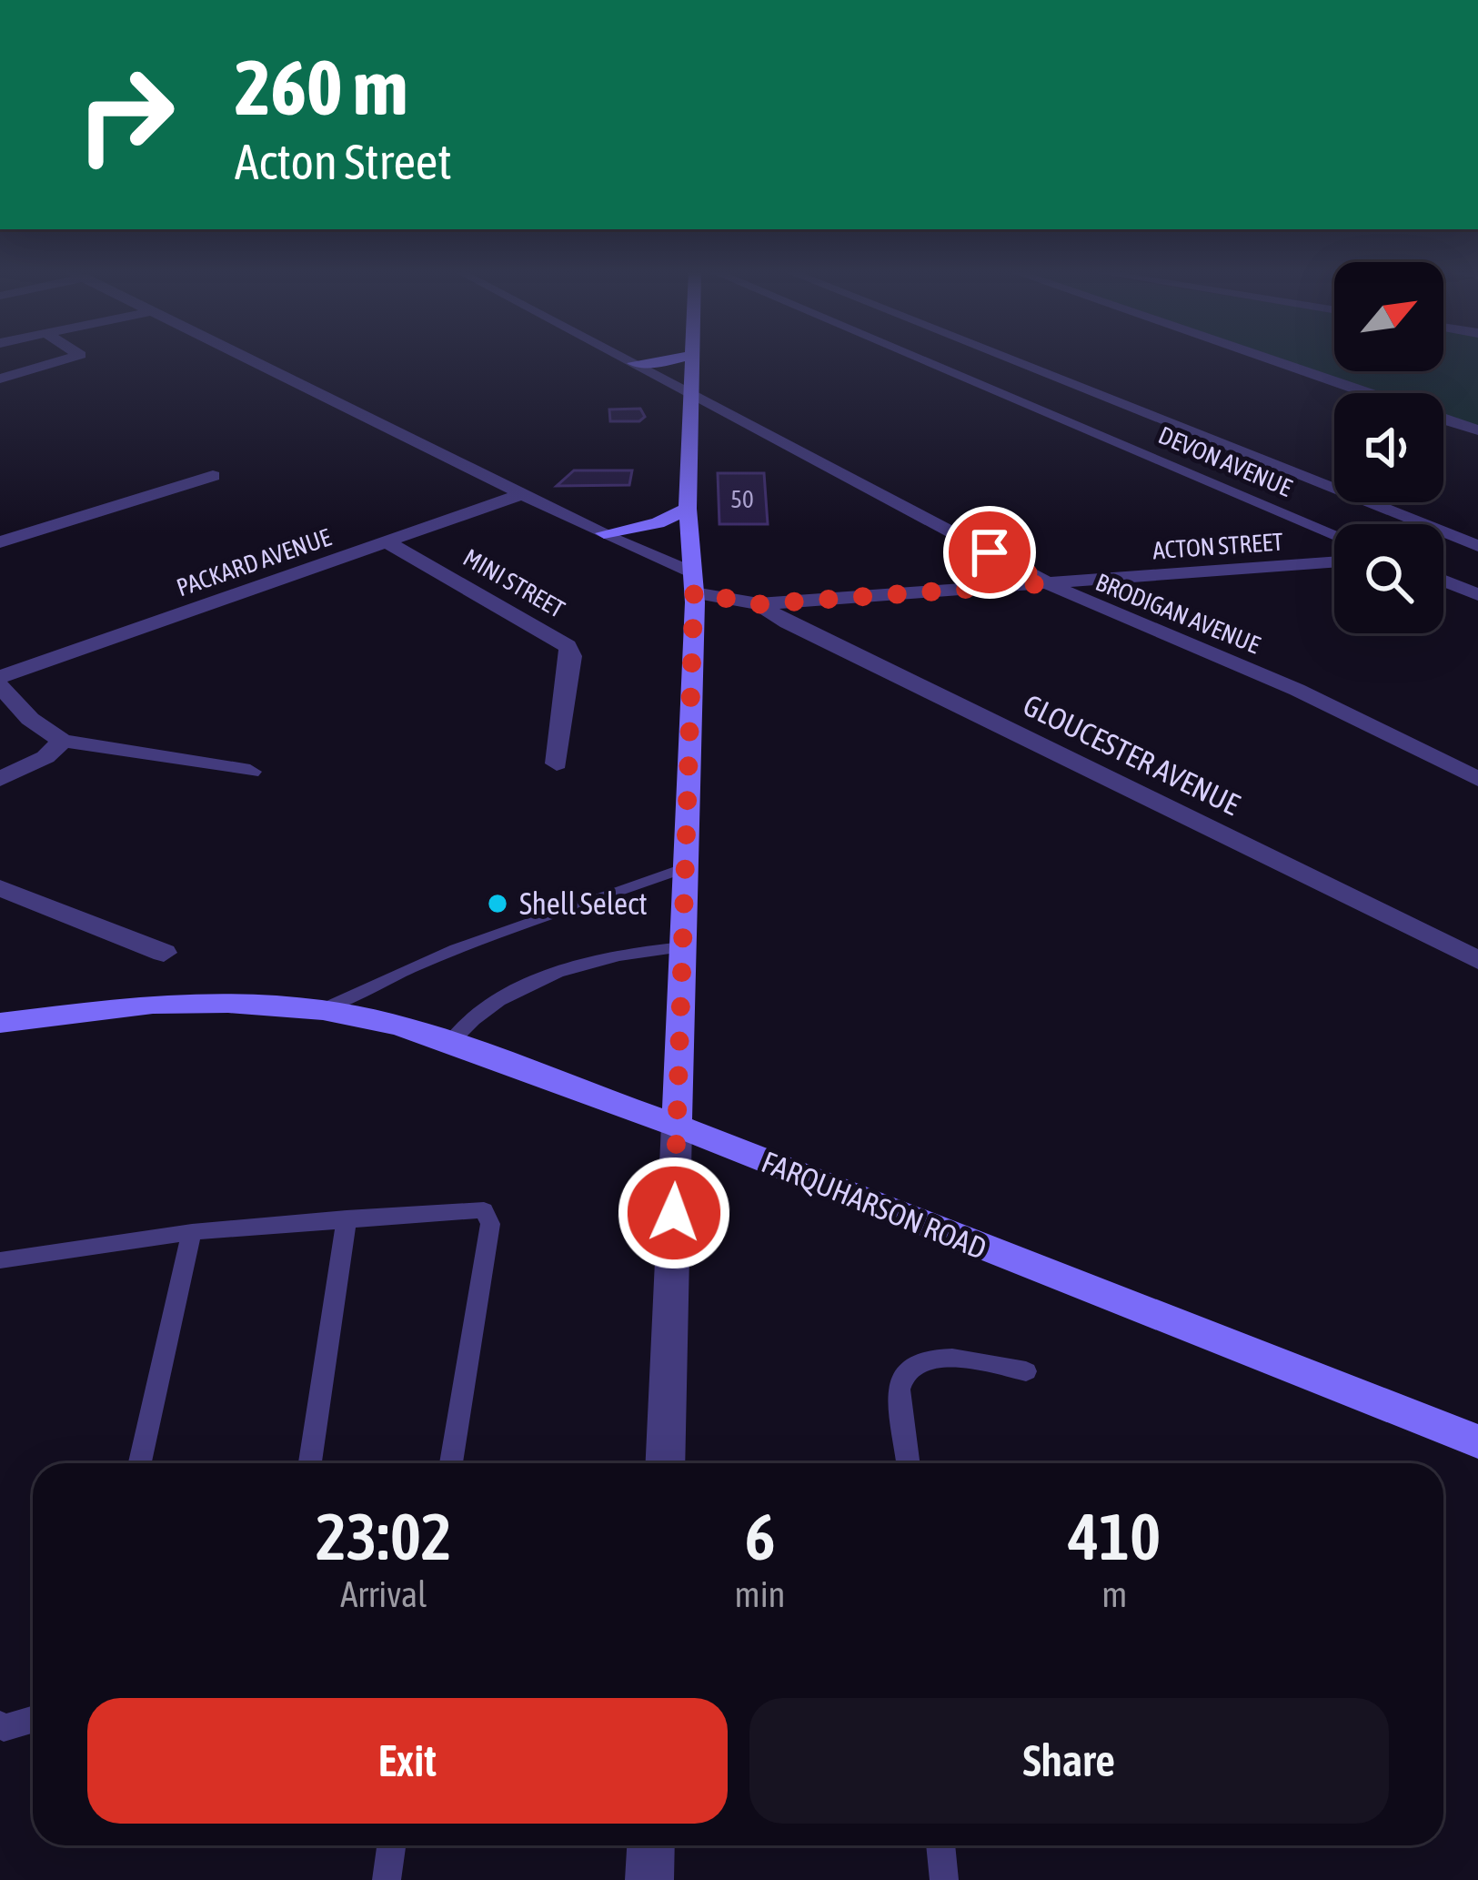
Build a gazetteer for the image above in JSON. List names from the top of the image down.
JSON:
{
  "streets": {
    "street": [
      "DEVON AVENUE",
      "ACTON STREET",
      "PACKARD AVENUE",
      "MINI STREET",
      "BRODIGAN AVENUE",
      "GLOUCESTER AVENUE",
      "FARQUHARSON ROAD"
    ]
  },
  "crossings": [
    ["ACTON STREET", "BRODIGAN AVENUE"],
    ["ACTON STREET", "GLOUCESTER AVENUE"],
    ["PACKARD AVENUE", "MINI STREET"]
  ],
  "places": ["Shell Select"],
  "house_numbers": ["50"],
  "north": "top right",
  "page": {
    "turn": ["260 m", "Acton Street"],
    "eta": [
      "23:02",
      "Arrival",
      "6",
      "min",
      "410",
      "m"
    ],
    "buttons": ["Exit", "Share"]
  }
}
